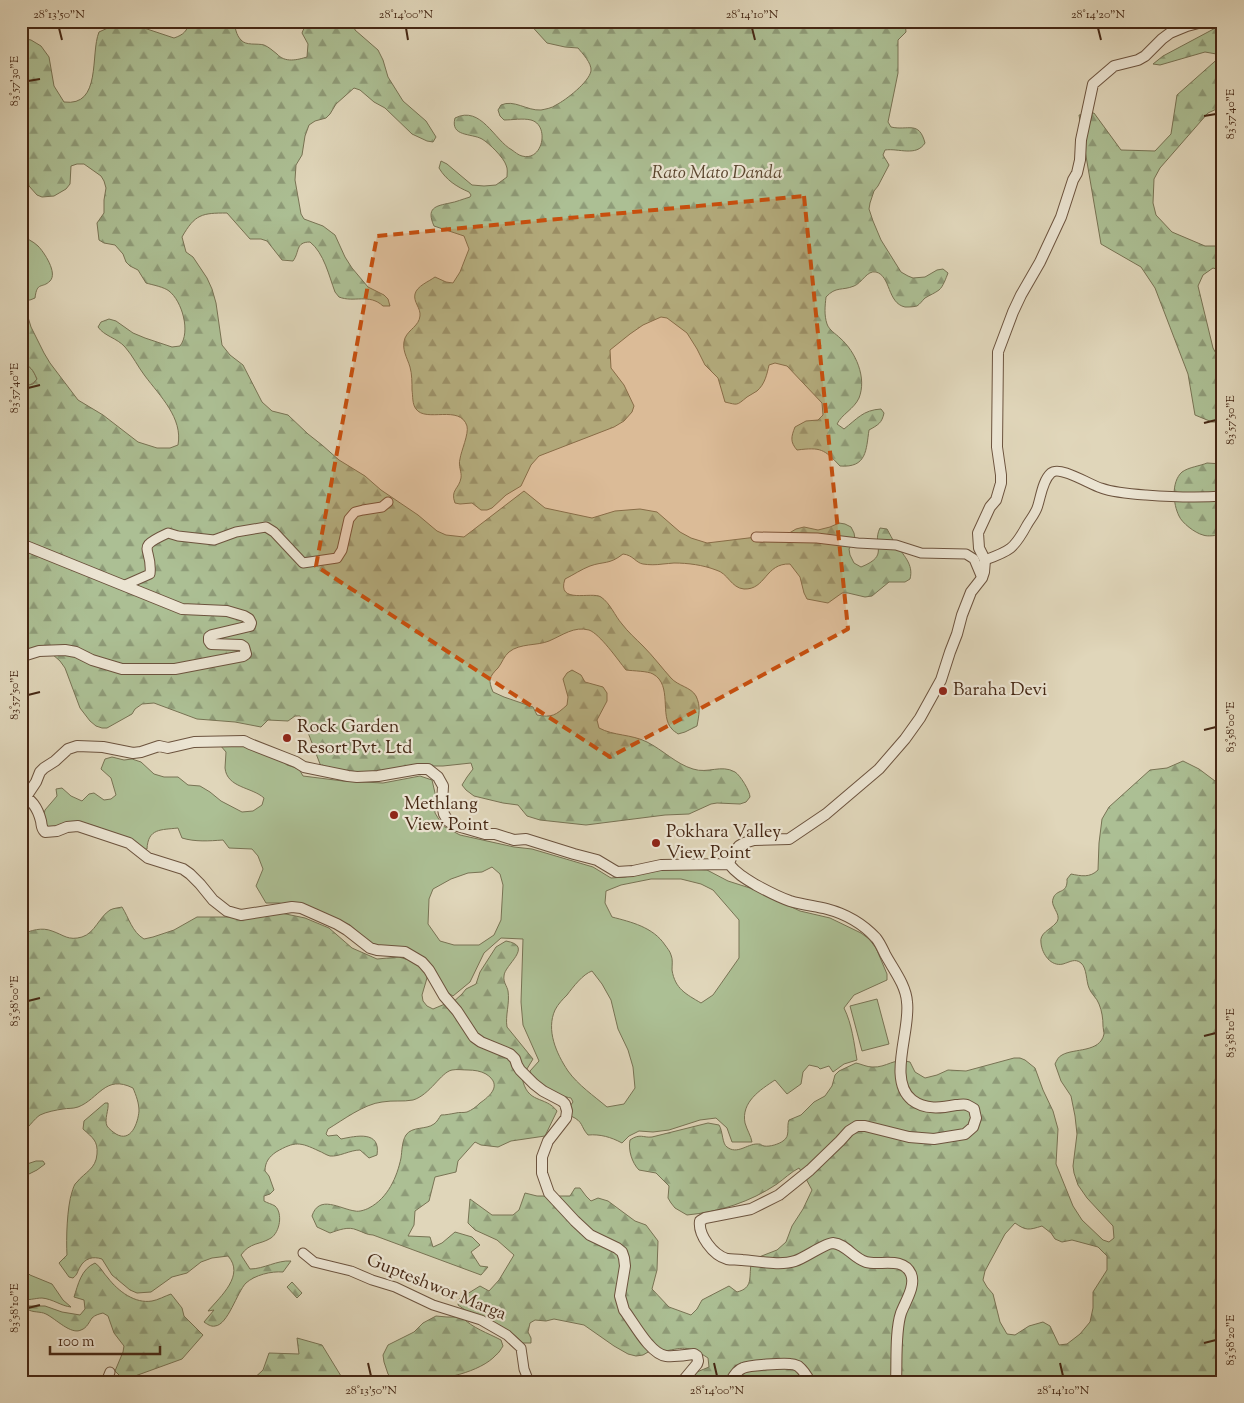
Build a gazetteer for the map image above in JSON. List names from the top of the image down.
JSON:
{
  "streets": {
    "street": ["Gupteshwor Marga"]
  },
  "parks": ["Rato Mato Danda"],
  "places": [
    "Baraha Devi",
    "Rock Garden Resort Pvt. Ltd",
    "Methlang View Point",
    "Pokhara Valley View Point"
  ],
  "scale_bar": "100 m",
  "coordinates": [
    "28°13'50\"N",
    "28°14'00\"N",
    "28°14'10\"N",
    "28°14'20\"N",
    "83°57'30\"E",
    "83°57'40\"E",
    "83°57'50\"E",
    "83°58'00\"E",
    "83°58'10\"E",
    "83°58'20\"E"
  ]
}
